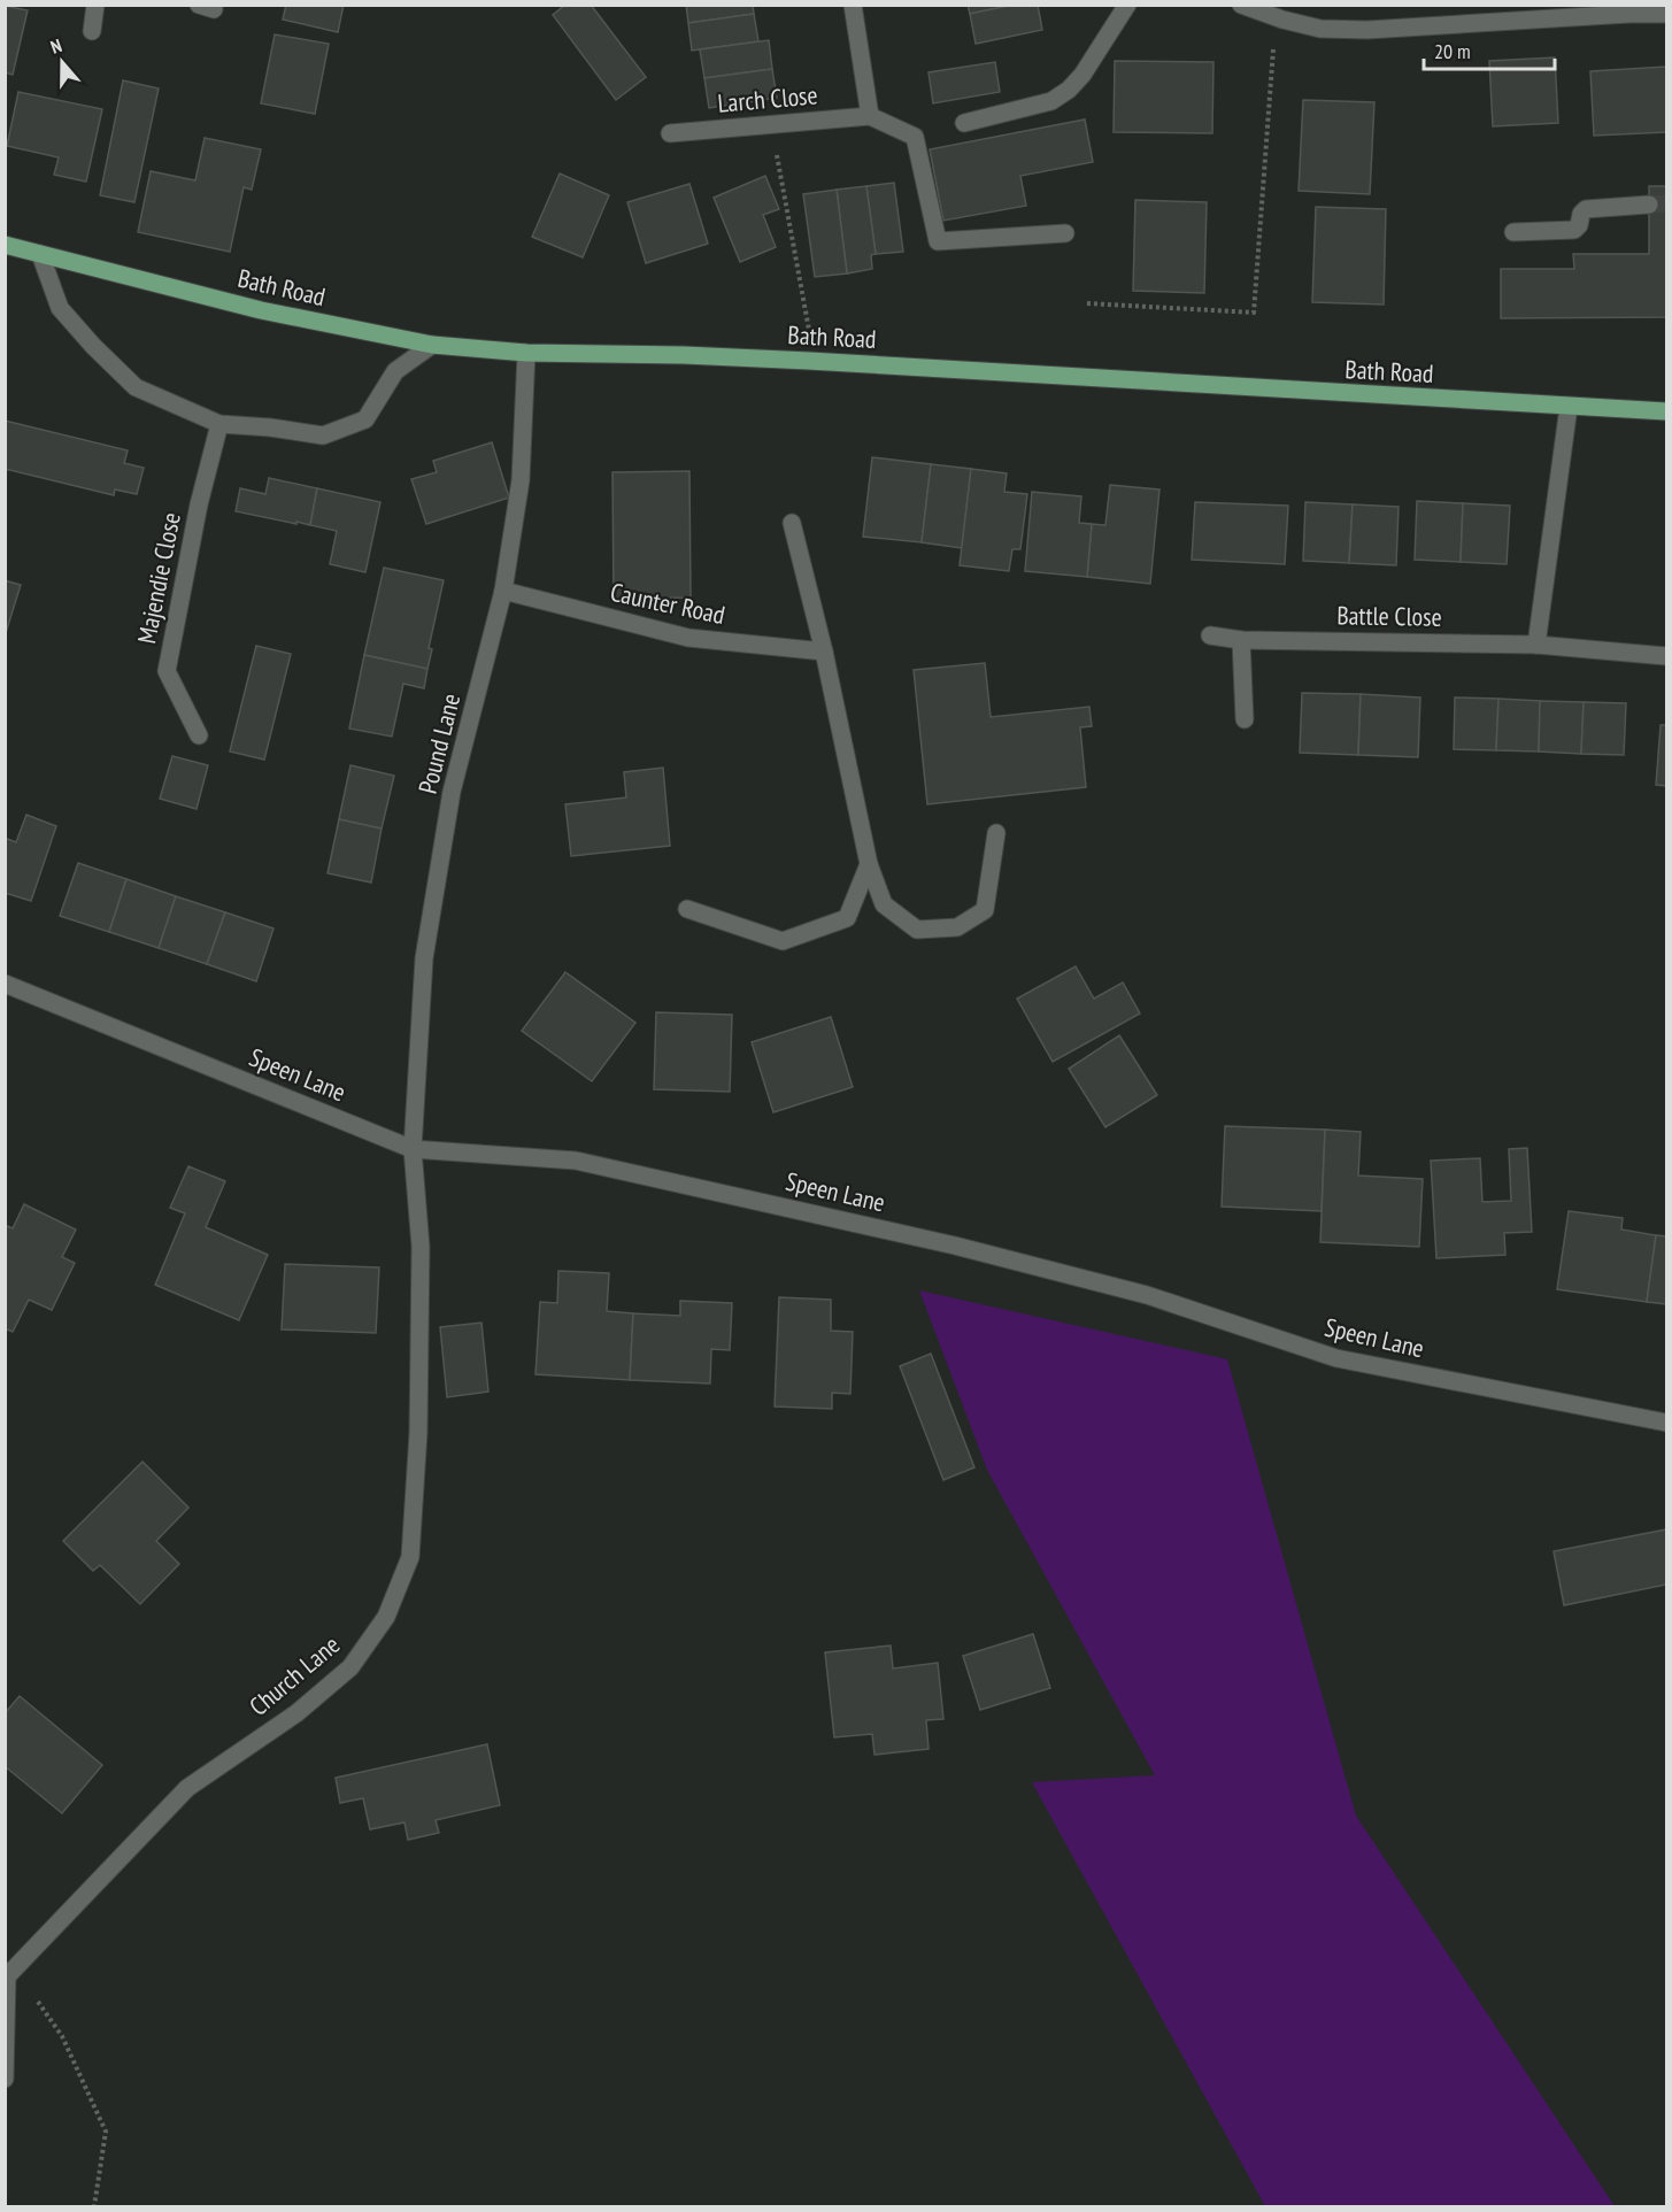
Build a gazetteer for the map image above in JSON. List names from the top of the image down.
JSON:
{
  "streets": {
    "main road": ["Bath Road"],
    "street": [
      "Larch Close",
      "Majendie Close",
      "Caunter Road",
      "Battle Close",
      "Pound Lane",
      "Speen Lane",
      "Church Lane"
    ]
  },
  "crossings": [
    ["Bath Road", "Pound Lane"],
    ["Caunter Road", "Pound Lane"],
    ["Pound Lane", "Speen Lane"],
    ["Pound Lane", "Church Lane"],
    ["Speen Lane", "Church Lane"]
  ],
  "scale_bar": "20 m",
  "north": "top"
}
